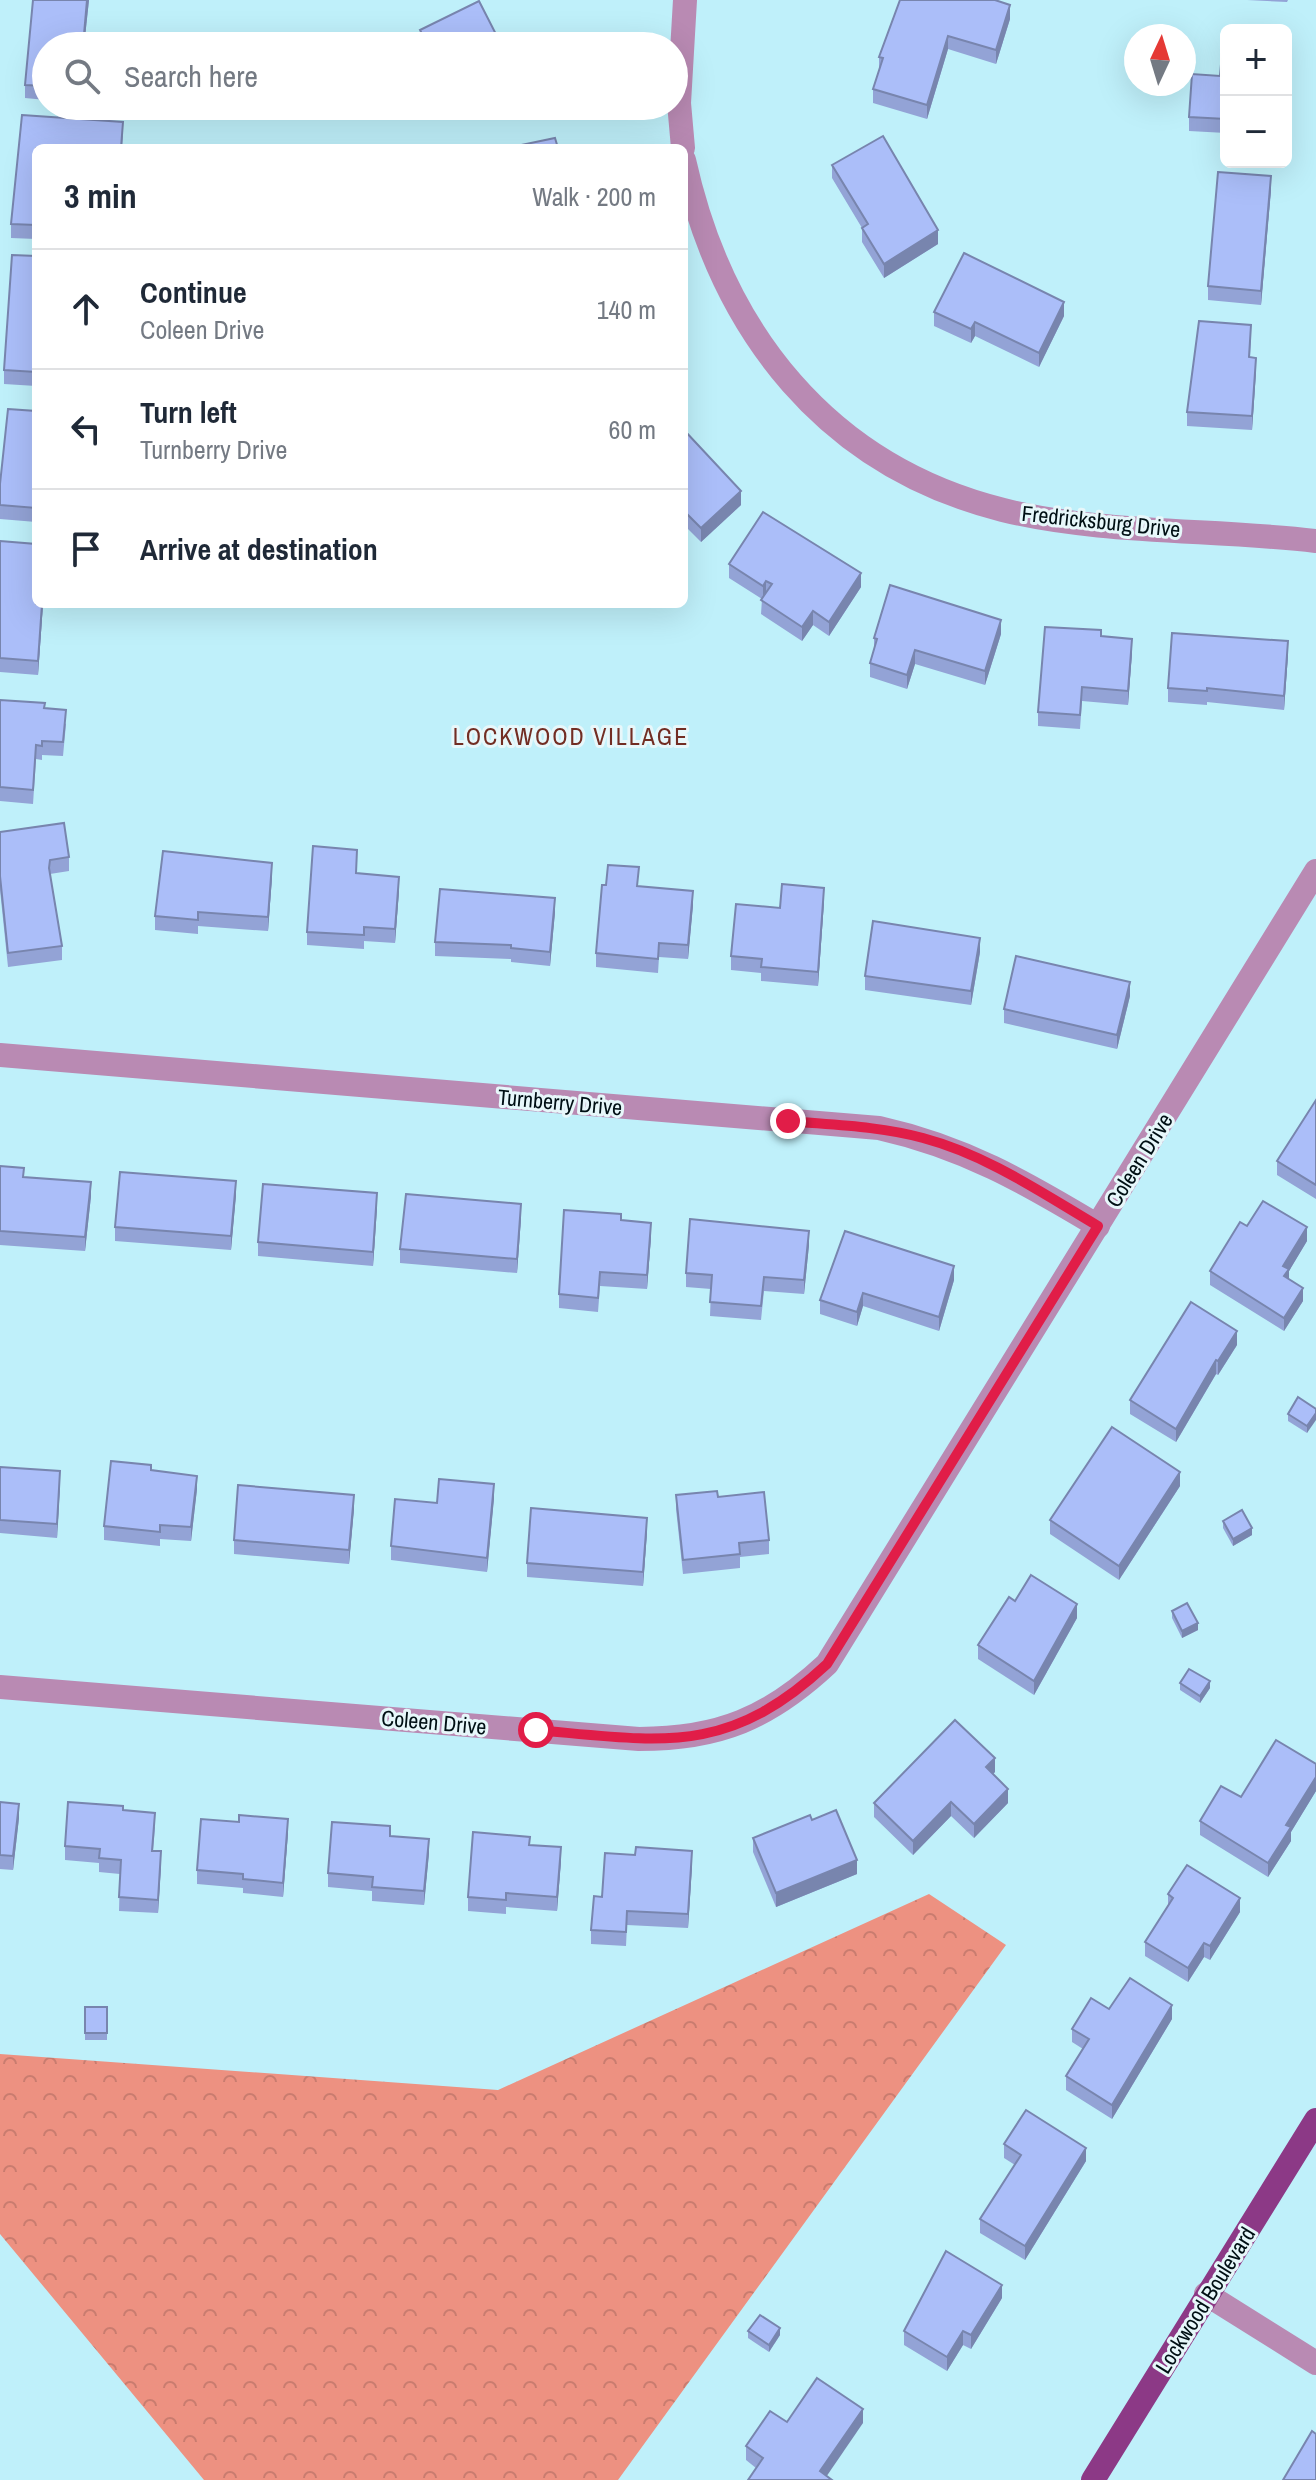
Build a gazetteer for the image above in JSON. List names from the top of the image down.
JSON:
{
  "streets": {
    "main road": ["Lockwood Boulevard"],
    "street": ["Fredricksburg Drive", "Turnberry Drive", "Coleen Drive"]
  },
  "crossings": [
    ["Turnberry Drive", "Coleen Drive"]
  ],
  "districts": ["LOCKWOOD VILLAGE"],
  "north": "top",
  "page": {
    "map_buttons": ["+", "−"],
    "search": "Search here",
    "heading": ["3 min", "Walk · 200 m"],
    "list": [
      ["Continue", "Coleen Drive", "140 m"],
      ["Turn left", "Turnberry Drive", "60 m"],
      "Arrive at destination"
    ]
  }
}
